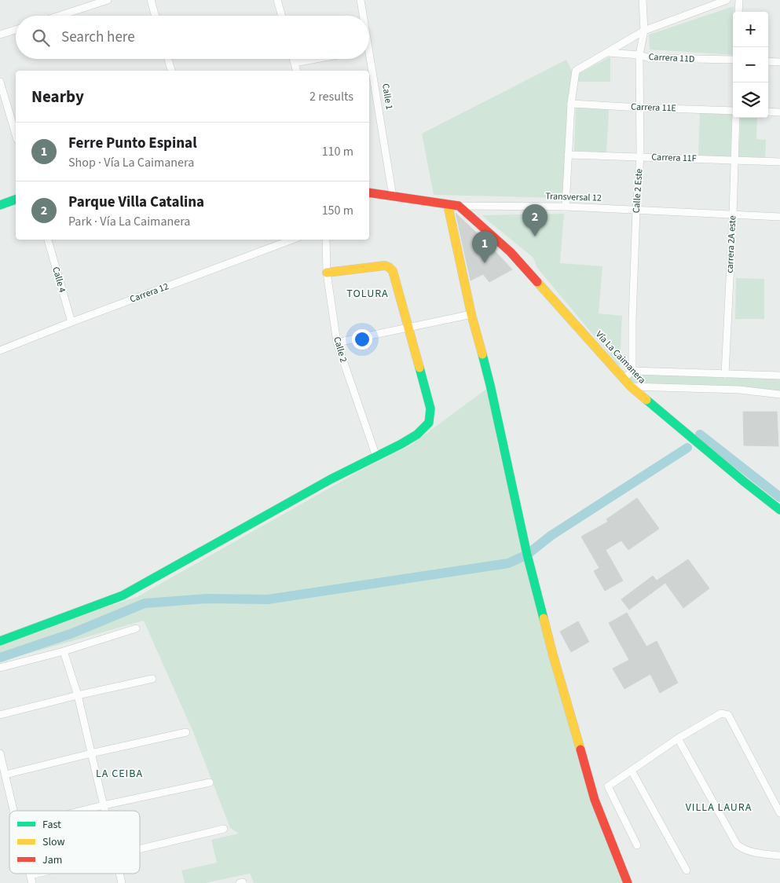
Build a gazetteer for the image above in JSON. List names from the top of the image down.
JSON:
{
  "streets": {
    "street": [
      "Carrera 11D",
      "Calle 1",
      "Carrera 11E",
      "Carrera 11F",
      "Calle 2 Este",
      "Transversal 12",
      "carrera 2A este",
      "Calle 4",
      "Carrera 12",
      "Calle 2",
      "Vía La Caimanera"
    ]
  },
  "crossings": [
    ["Carrera 11D", "Calle 2 Este"],
    ["Calle 1", "Transversal 12"],
    ["Carrera 11E", "Calle 2 Este"],
    ["Carrera 11F", "Calle 2 Este"],
    ["Carrera 11F", "carrera 2A este"],
    ["Calle 2 Este", "Transversal 12"],
    ["Transversal 12", "carrera 2A este"],
    ["Transversal 12", "Vía La Caimanera"],
    ["Calle 4", "Carrera 12"]
  ],
  "districts": ["TOLURA", "LA CEIBA", "VILLA LAURA"],
  "legend": ["Fast", "Slow", "Jam"],
  "page": {
    "map_buttons": ["+", "−"],
    "search": "Search here",
    "heading": ["Nearby", "2 results"],
    "list": [
      {
        "mark": "1",
        "name": "Ferre Punto Espinal",
        "note": "Shop · Vía La Caimanera",
        "value": "110 m"
      },
      {
        "mark": "2",
        "name": "Parque Villa Catalina",
        "note": "Park · Vía La Caimanera",
        "value": "150 m"
      }
    ],
    "pins": ["2", "1"]
  }
}
